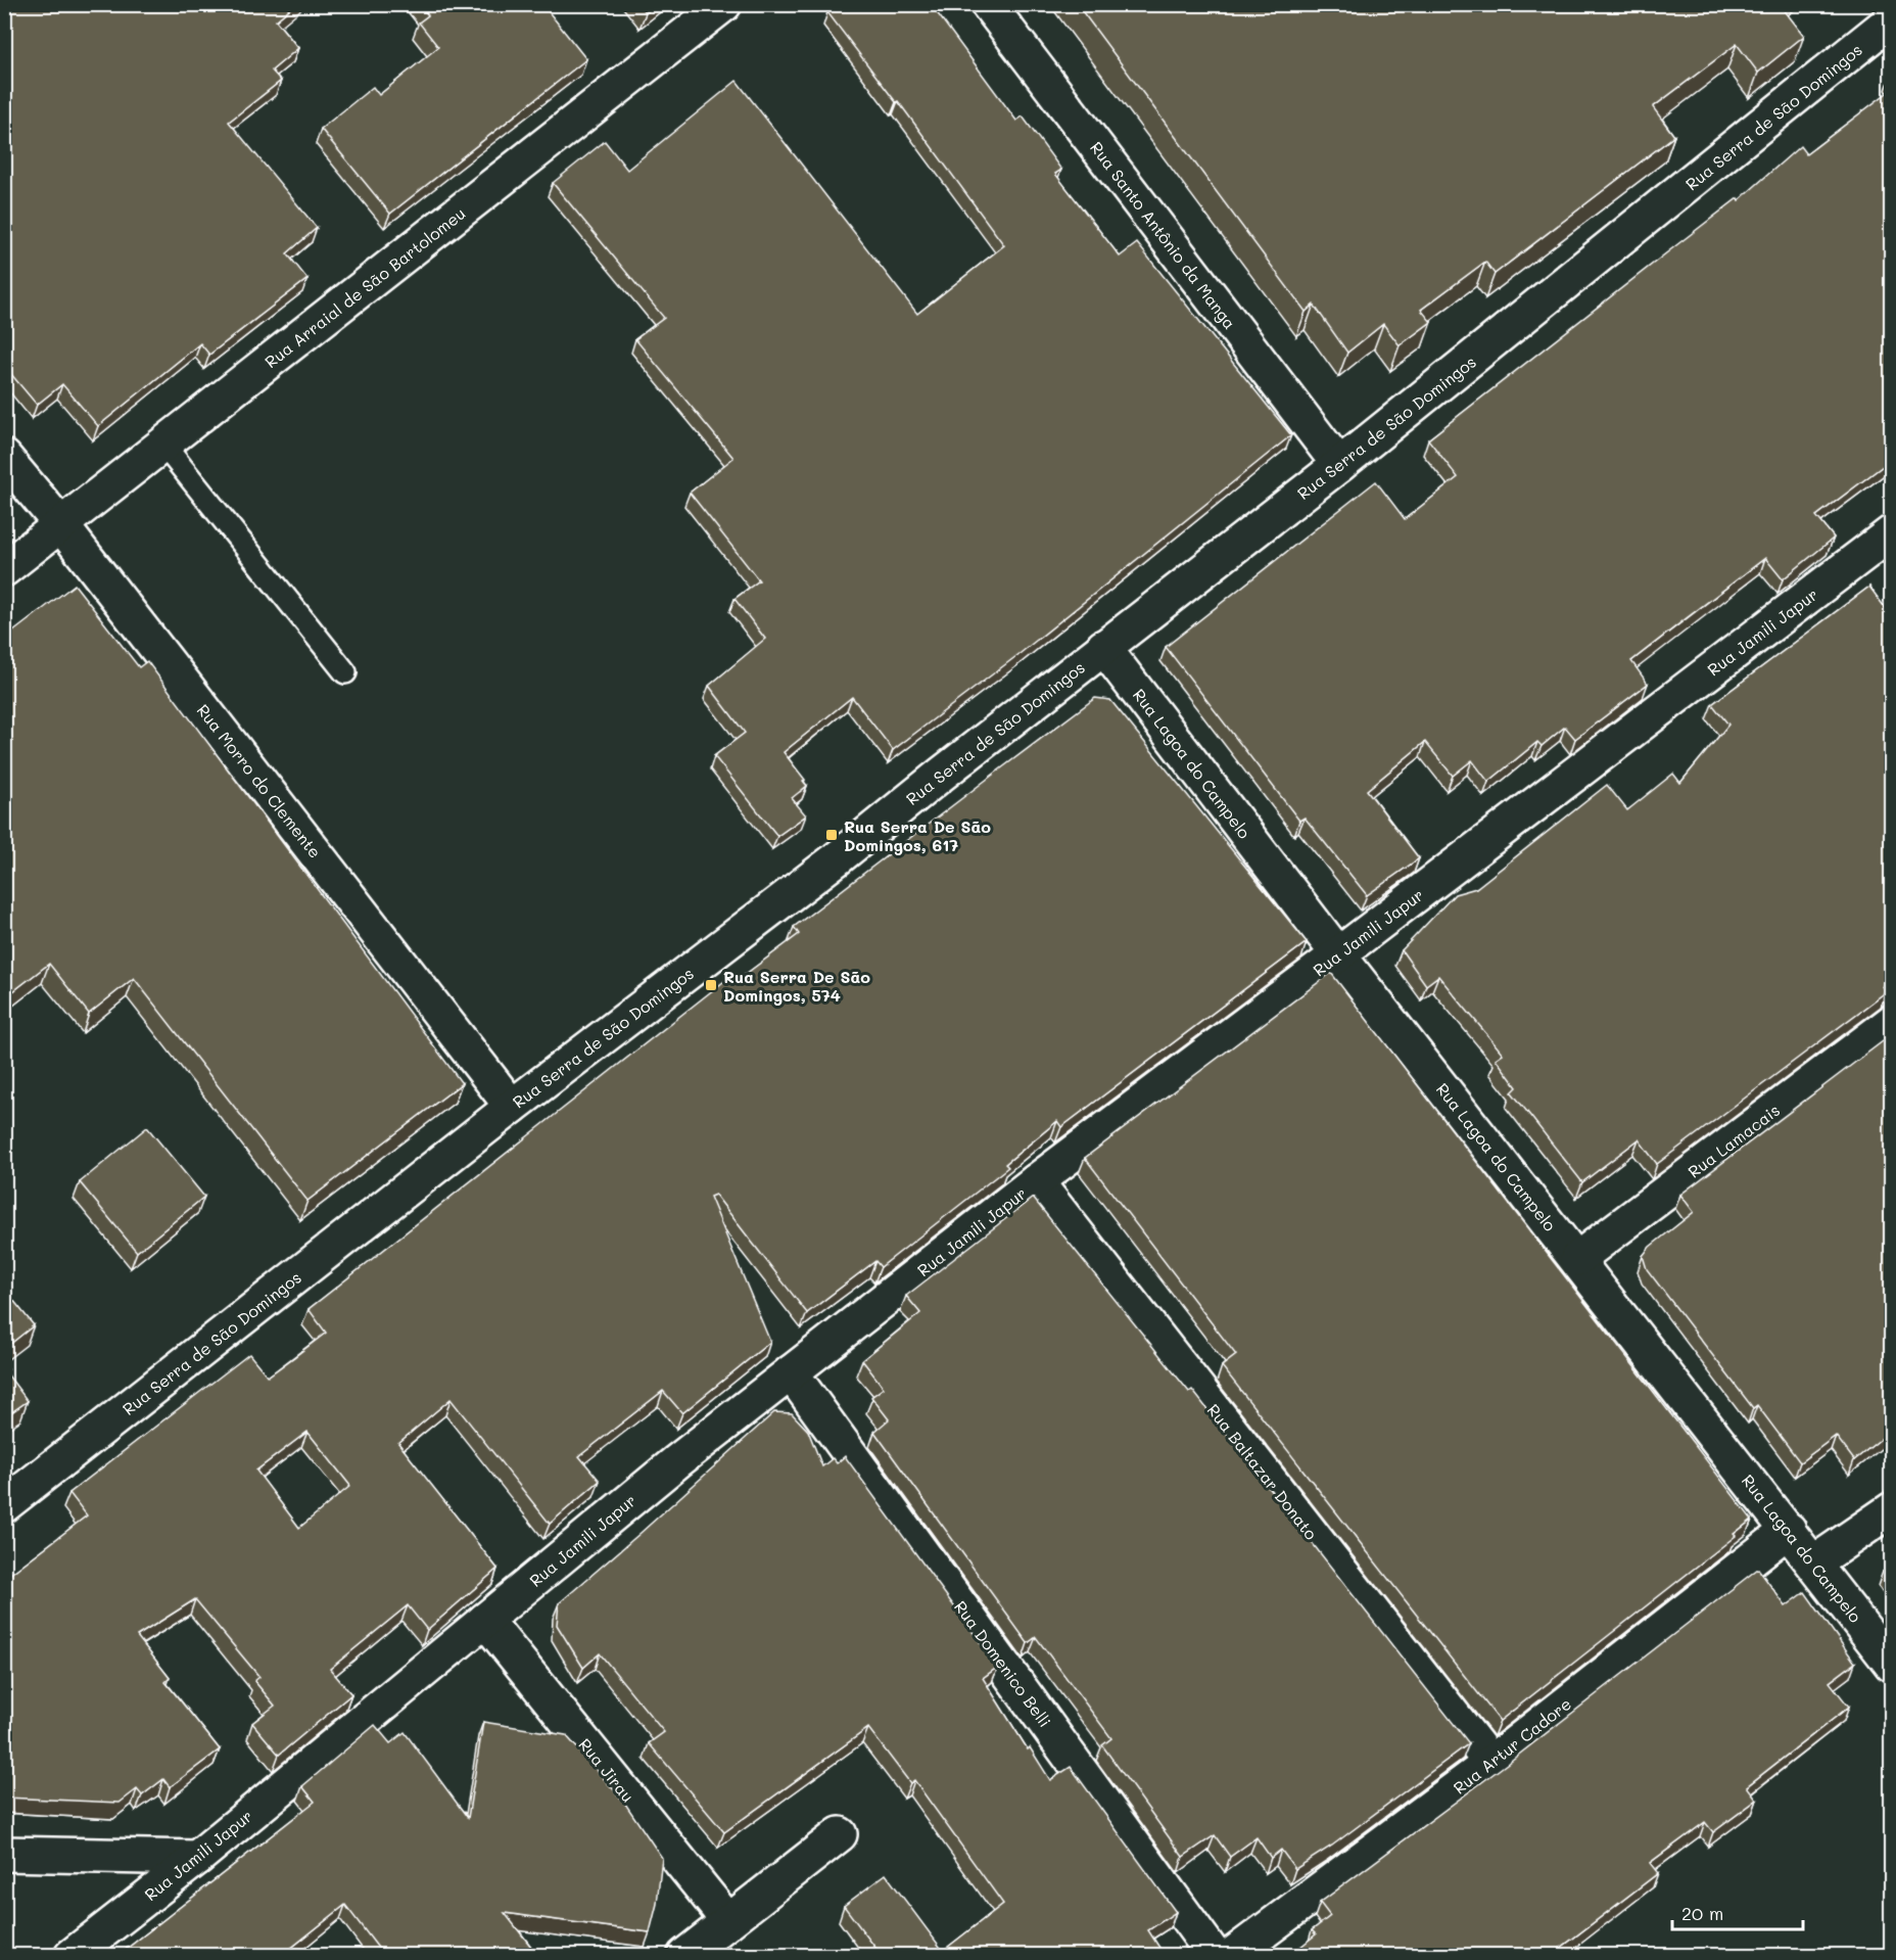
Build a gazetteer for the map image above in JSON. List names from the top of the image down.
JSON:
{
  "streets": {
    "street": [
      "Rua Serra de São Domingos",
      "Rua Santo Antônio da Manga",
      "Rua Arraial de São Bartolomeu",
      "Rua Jamili Japur",
      "Rua Lagoa do Campelo",
      "Rua Morro do Clemente",
      "Rua Lamacais",
      "Rua Baltazar Donato",
      "Rua Domenico Belli",
      "Rua Artur Cadore",
      "Rua Jirau"
    ]
  },
  "crossings": [
    ["Rua Serra de São Domingos", "Rua Santo Antônio da Manga"],
    ["Rua Serra de São Domingos", "Rua Lagoa do Campelo"],
    ["Rua Serra de São Domingos", "Rua Morro do Clemente"],
    ["Rua Arraial de São Bartolomeu", "Rua Morro do Clemente"],
    ["Rua Jamili Japur", "Rua Lagoa do Campelo"],
    ["Rua Jamili Japur", "Rua Baltazar Donato"],
    ["Rua Jamili Japur", "Rua Domenico Belli"],
    ["Rua Jamili Japur", "Rua Jirau"],
    ["Rua Lagoa do Campelo", "Rua Lamacais"],
    ["Rua Lagoa do Campelo", "Rua Artur Cadore"],
    ["Rua Baltazar Donato", "Rua Artur Cadore"]
  ],
  "places": {
    "transit": ["Rua Serra De São Domingos, 617", "Rua Serra De São Domingos, 574"]
  },
  "scale_bar": "20 m"
}
